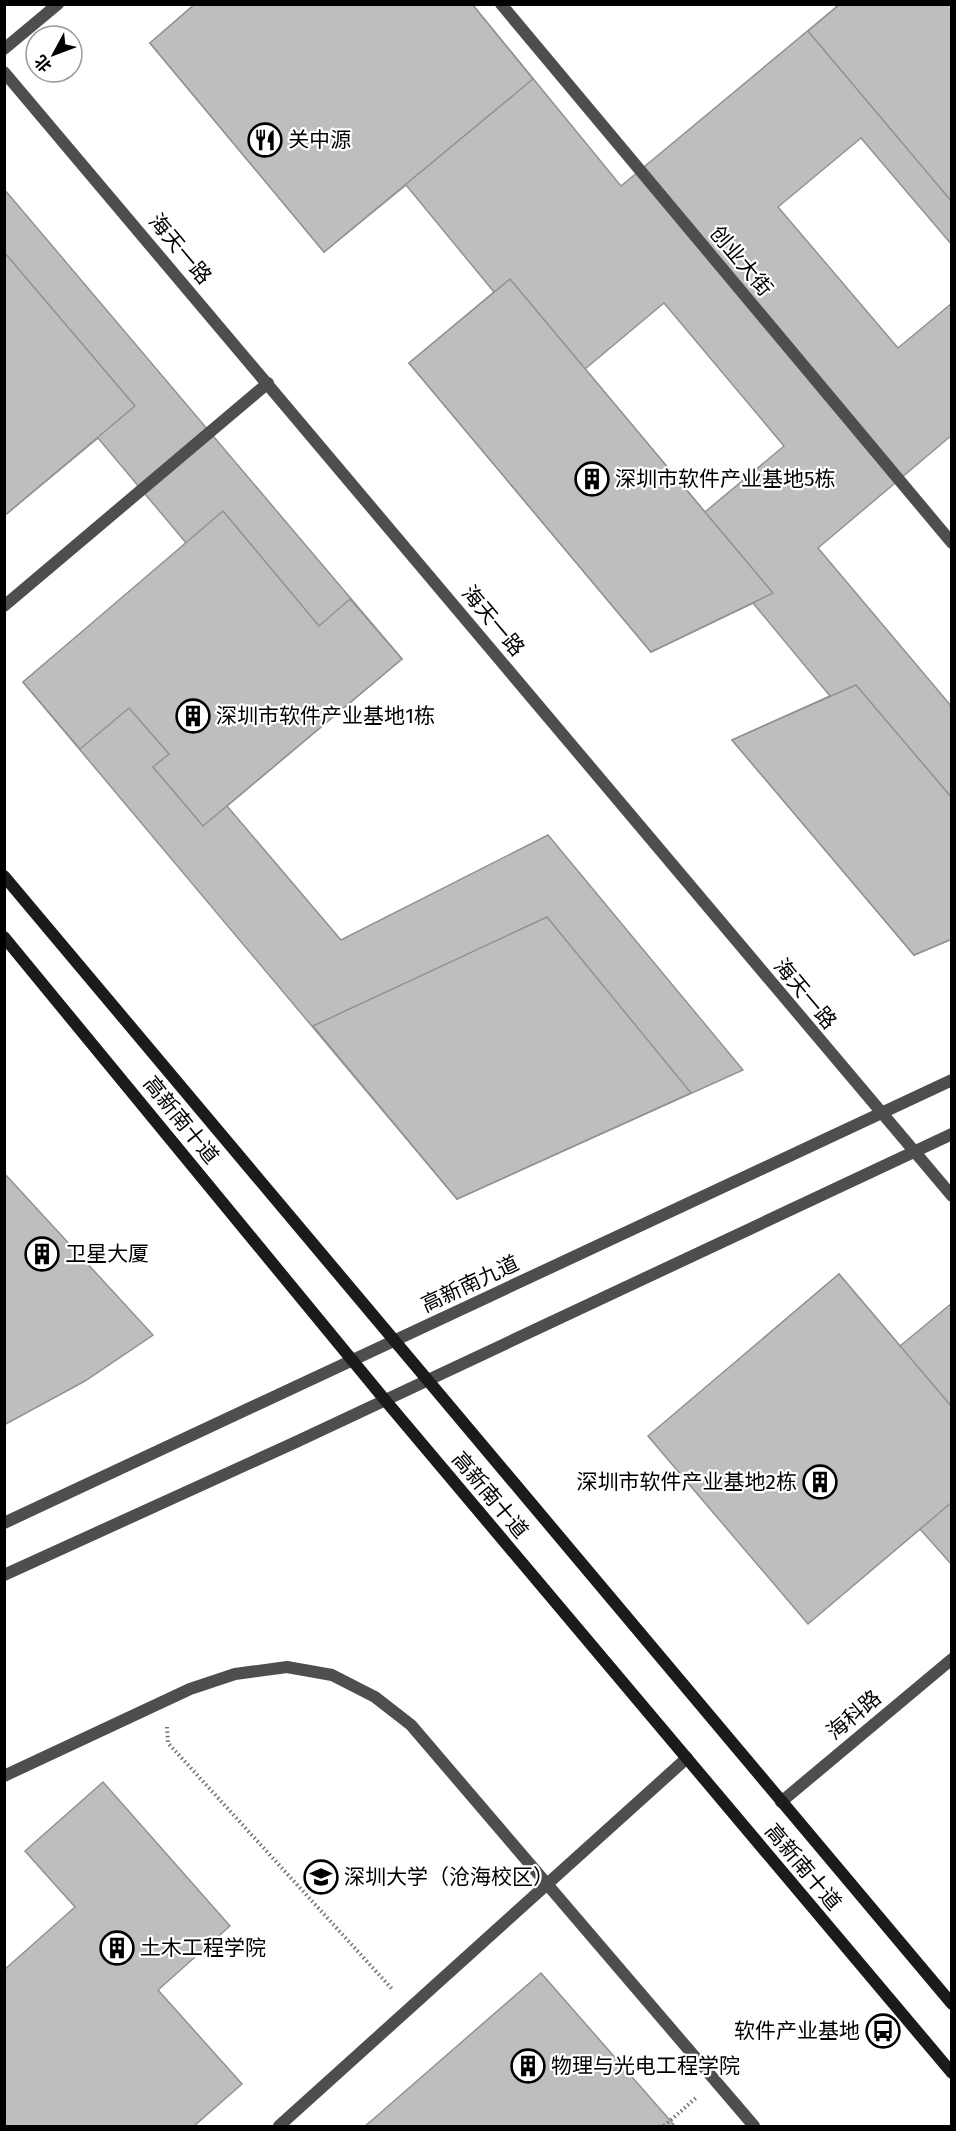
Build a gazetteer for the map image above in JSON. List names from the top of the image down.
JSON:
{
  "streets": {
    "main road": ["高新南十道"],
    "street": [
      "海天一路",
      "创业大街",
      "高新南九道",
      "海科路"
    ]
  },
  "crossings": [
    ["海天一路", "高新南九道"],
    ["高新南十道", "高新南九道"],
    ["高新南十道", "海科路"]
  ],
  "places": {
    "restaurant": ["关中源"],
    "building": [
      "深圳市软件产业基地5栋",
      "深圳市软件产业基地1栋",
      "卫星大厦",
      "深圳市软件产业基地2栋",
      "土木工程学院",
      "物理与光电工程学院"
    ],
    "school or university": ["深圳大学（沧海校区）"],
    "bus stop": ["软件产业基地"]
  },
  "north": "bottom left"
}
